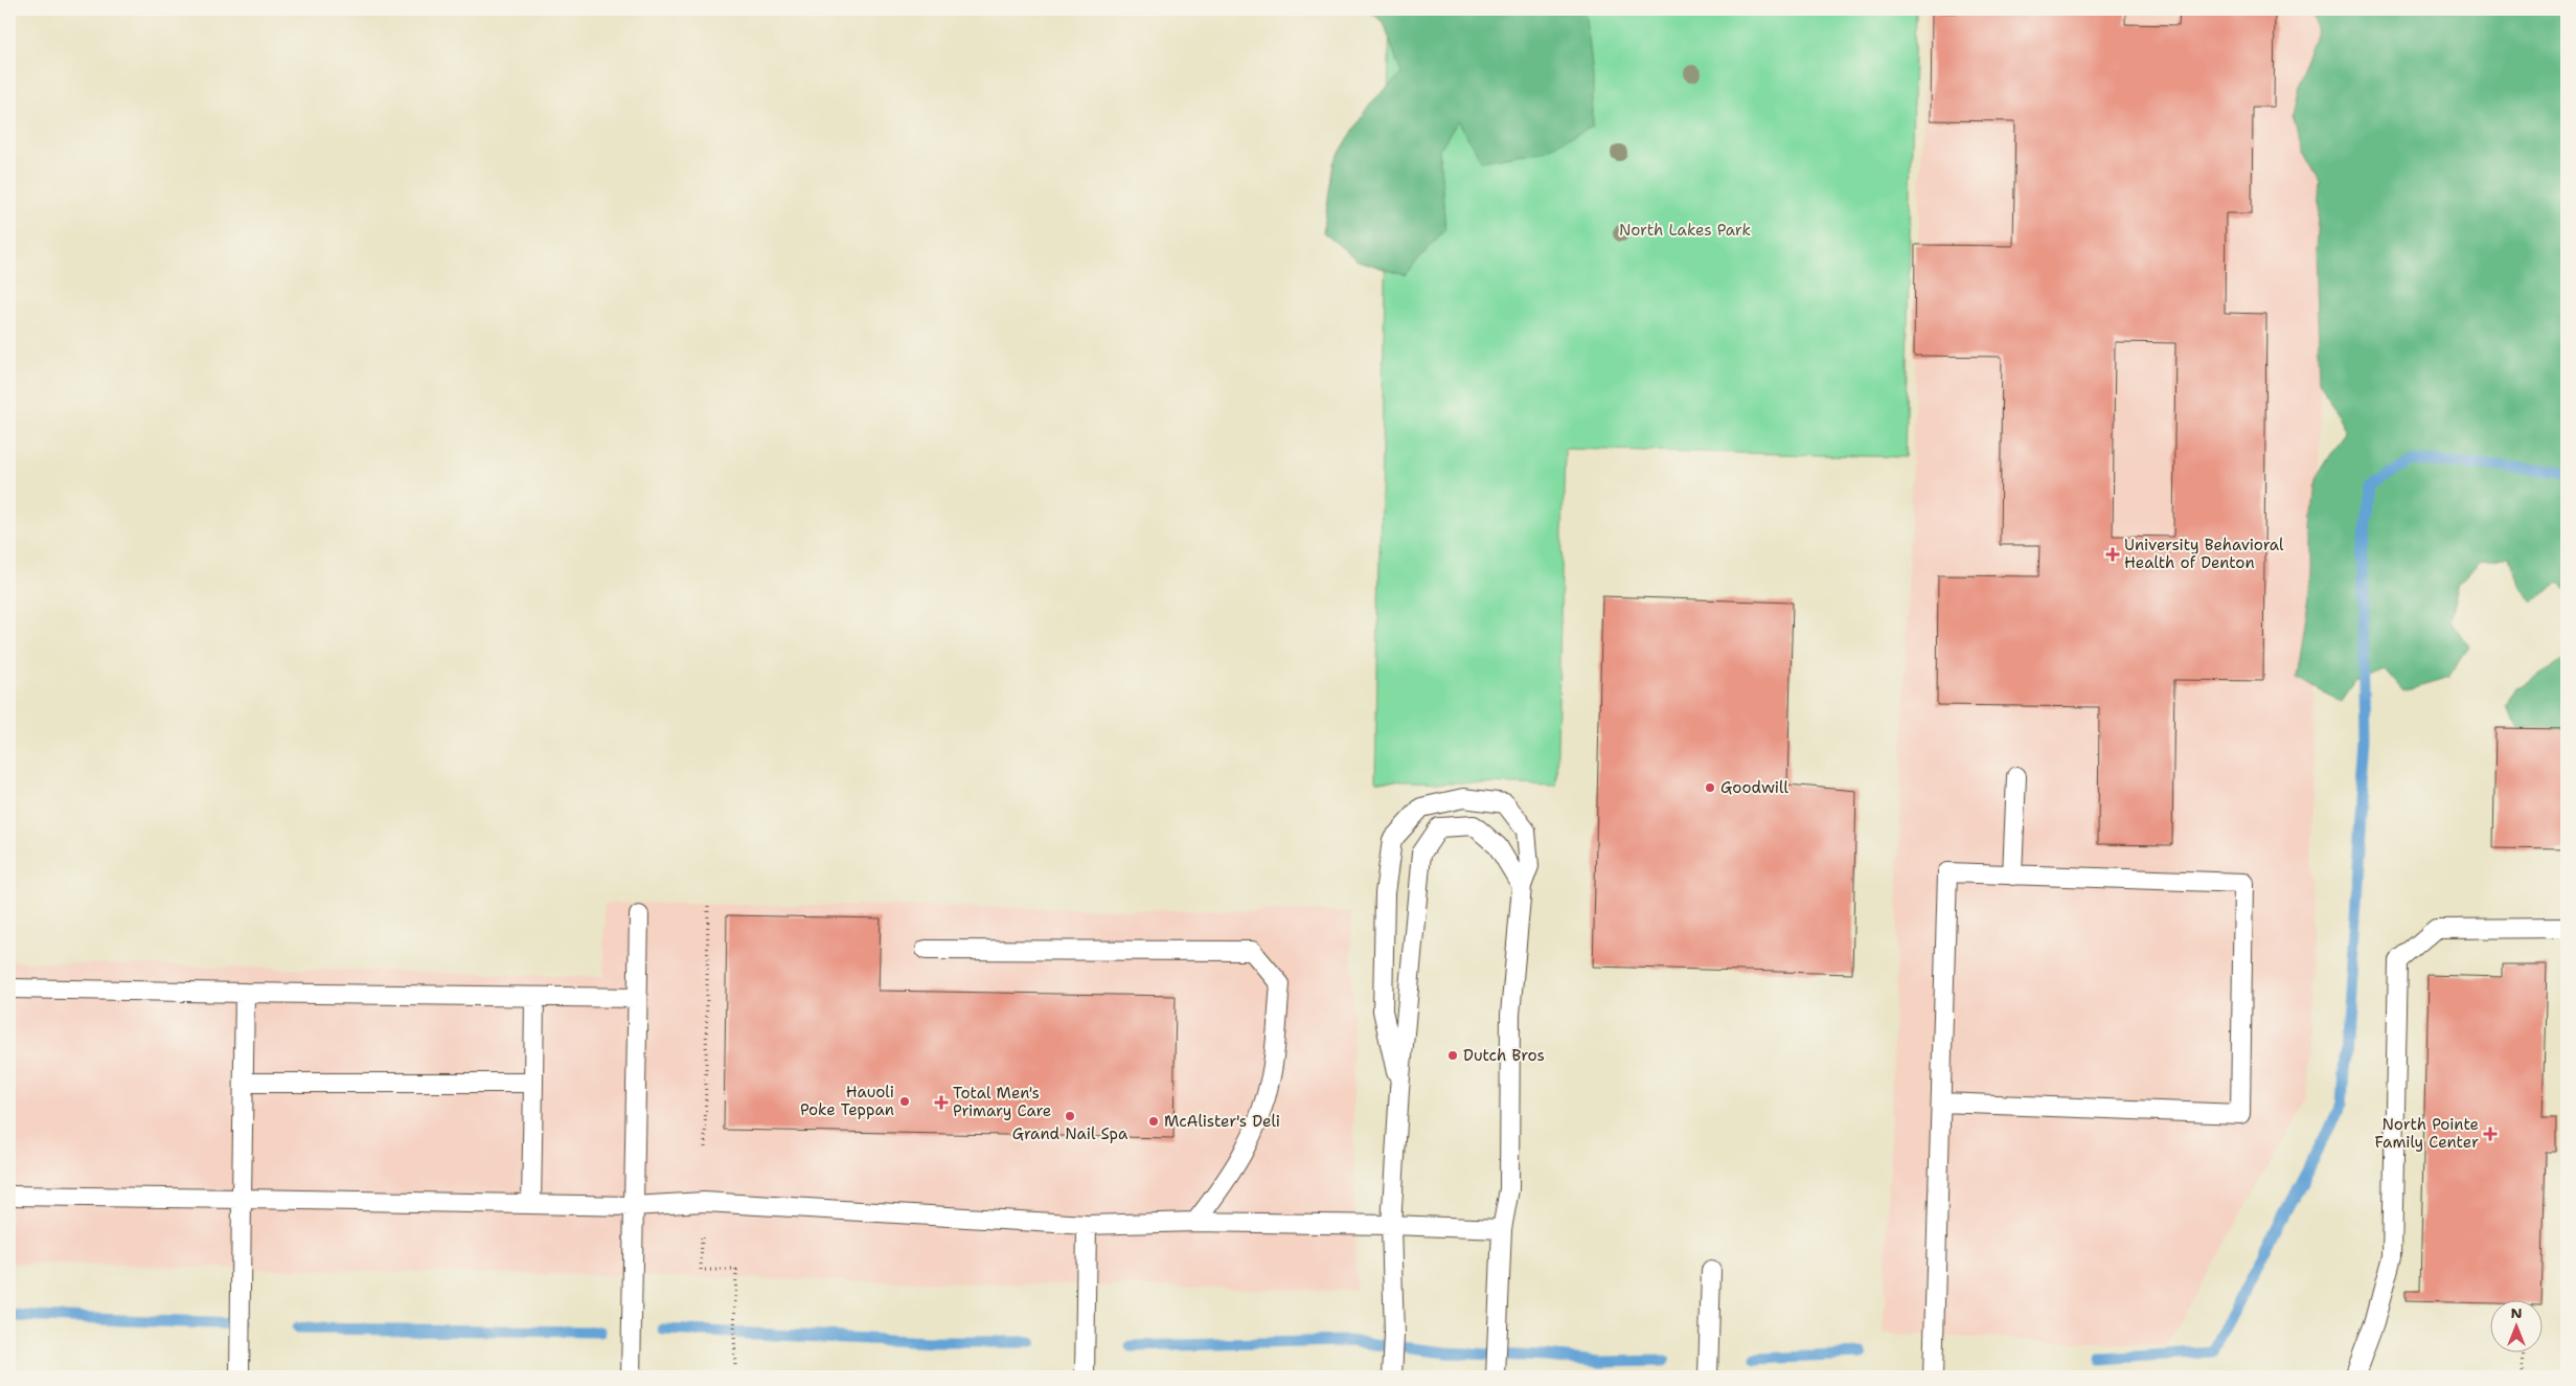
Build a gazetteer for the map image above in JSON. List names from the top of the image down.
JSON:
{
  "parks": ["North Lakes Park"],
  "places": {
    "health": ["University Behavioral Health of Denton", "Total Men's Primary Care", "North Pointe Family Center"],
    "other": [
      "Goodwill",
      "Dutch Bros",
      "Hauoli Poke Teppan",
      "Grand Nail Spa",
      "McAlister's Deli"
    ]
  },
  "north": "top"
}
